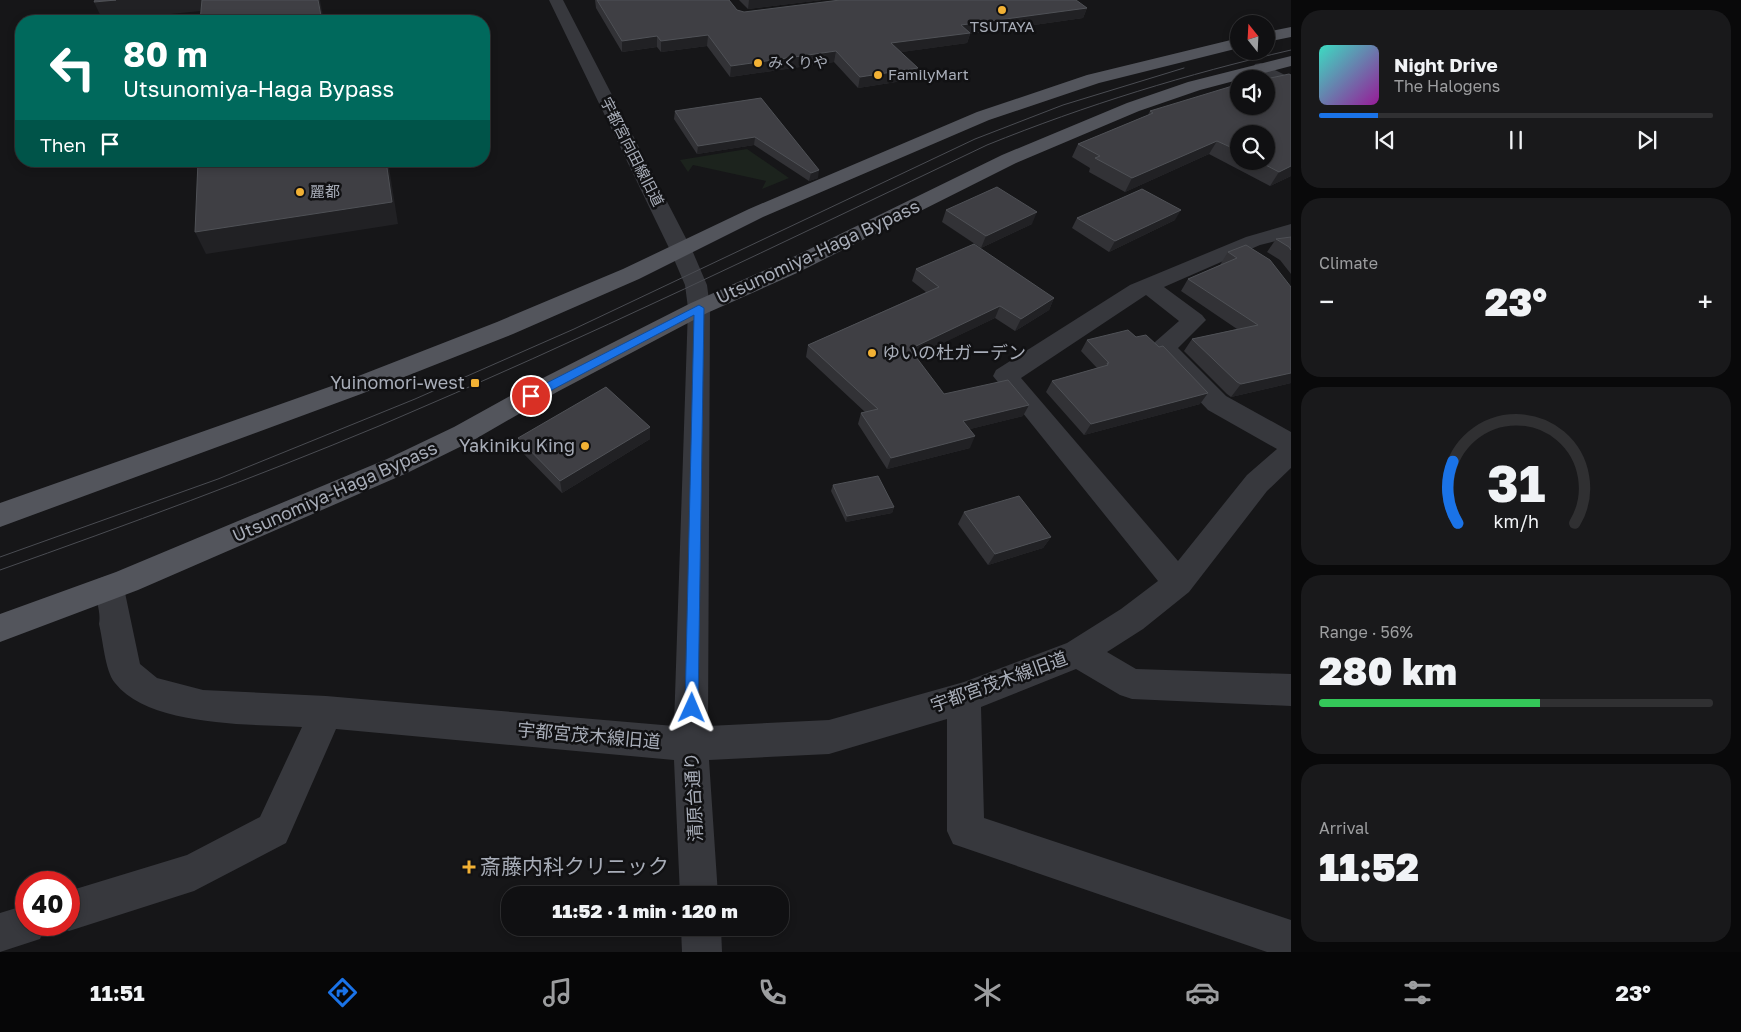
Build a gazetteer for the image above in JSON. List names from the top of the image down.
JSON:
{
  "streets": {
    "main road": ["Utsunomiya-Haga Bypass"],
    "street": ["宇都宮向田線旧道", "宇都宮茂木線旧道", "清原台通り"]
  },
  "crossings": [
    ["宇都宮向田線旧道", "Utsunomiya-Haga Bypass"],
    ["宇都宮向田線旧道", "清原台通り"],
    ["Utsunomiya-Haga Bypass", "宇都宮茂木線旧道"],
    ["Utsunomiya-Haga Bypass", "清原台通り"],
    ["宇都宮茂木線旧道", "清原台通り"]
  ],
  "places": {
    "other": [
      "TSUTAYA",
      "みくりや",
      "FamilyMart",
      "麗都",
      "ゆいの杜ガーデン",
      "Yakiniku King"
    ],
    "transit": ["Yuinomori-west"],
    "health": ["斎藤内科クリニック"]
  },
  "north": "top",
  "page": {
    "turn": ["80 m", "Utsunomiya-Haga Bypass"],
    "song": ["Night Drive", "The Halogens"],
    "then": "Then",
    "tile": [
      "Climate",
      ["Range · 56%", "280 km"],
      ["Arrival", "11:52"]
    ],
    "heat": ["−", "23°", "+"],
    "limit": "40",
    "trip": "11:52 · 1 min · 120 m",
    "tabs": ["11:51", "23°"],
    "gauge": ["31", "km/h"]
  }
}
